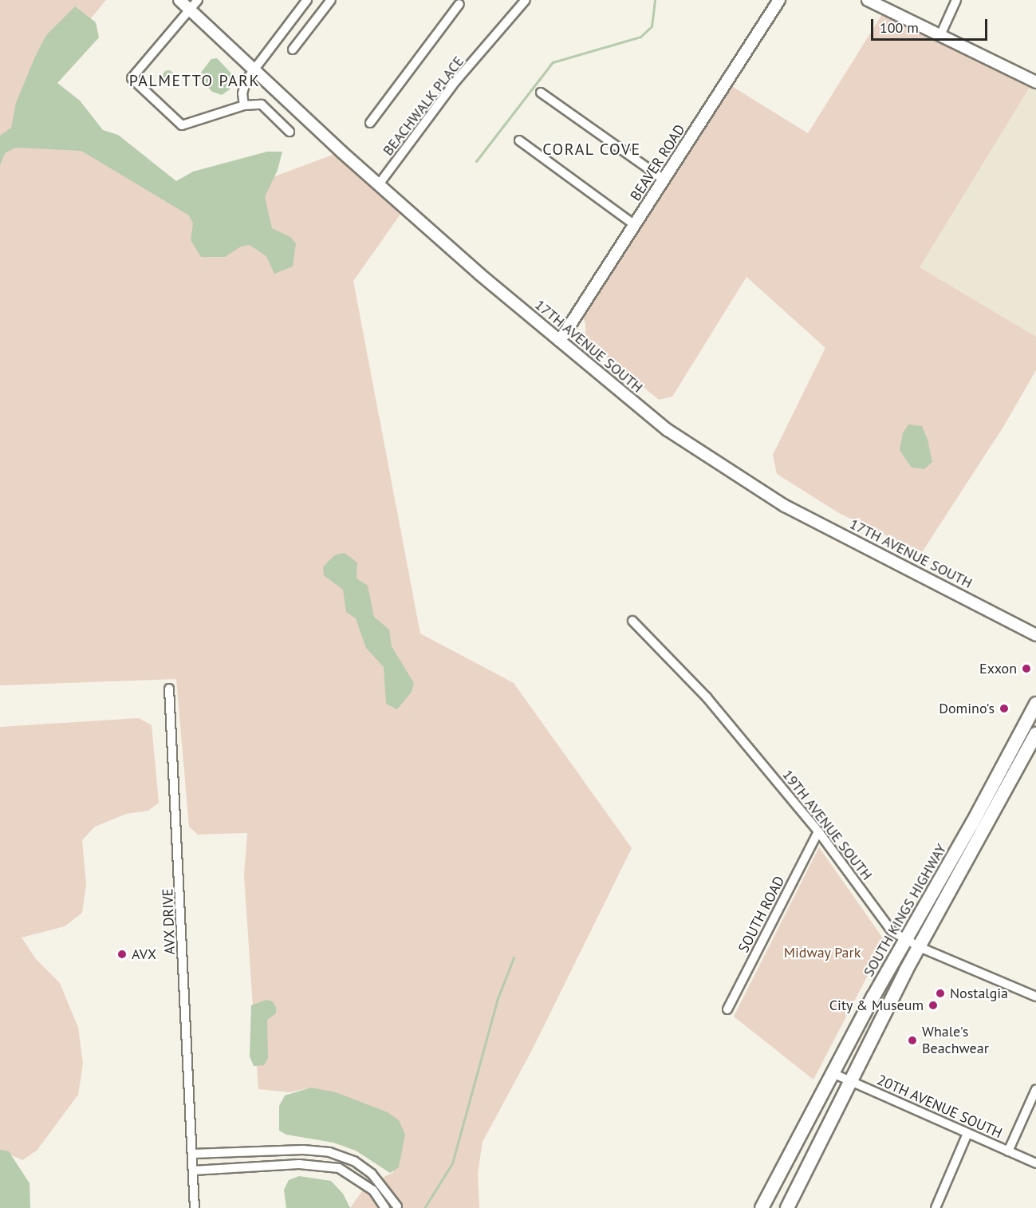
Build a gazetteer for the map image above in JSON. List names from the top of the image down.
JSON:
{
  "streets": {
    "main road": ["SOUTH KINGS HIGHWAY"],
    "street": [
      "BEACHWALK PLACE",
      "BEAVER ROAD",
      "17TH AVENUE SOUTH",
      "19TH AVENUE SOUTH",
      "SOUTH ROAD",
      "AVX DRIVE",
      "20TH AVENUE SOUTH"
    ]
  },
  "crossings": [
    ["BEACHWALK PLACE", "17TH AVENUE SOUTH"],
    ["BEAVER ROAD", "17TH AVENUE SOUTH"],
    ["19TH AVENUE SOUTH", "SOUTH KINGS HIGHWAY"],
    ["19TH AVENUE SOUTH", "SOUTH ROAD"],
    ["SOUTH KINGS HIGHWAY", "20TH AVENUE SOUTH"]
  ],
  "districts": ["PALMETTO PARK", "CORAL COVE"],
  "parks": ["Midway Park"],
  "places": [
    "Exxon",
    "Domino's",
    "AVX",
    "Nostalgia",
    "City & Museum",
    "Whale's Beachwear"
  ],
  "scale_bar": "100 m"
}
